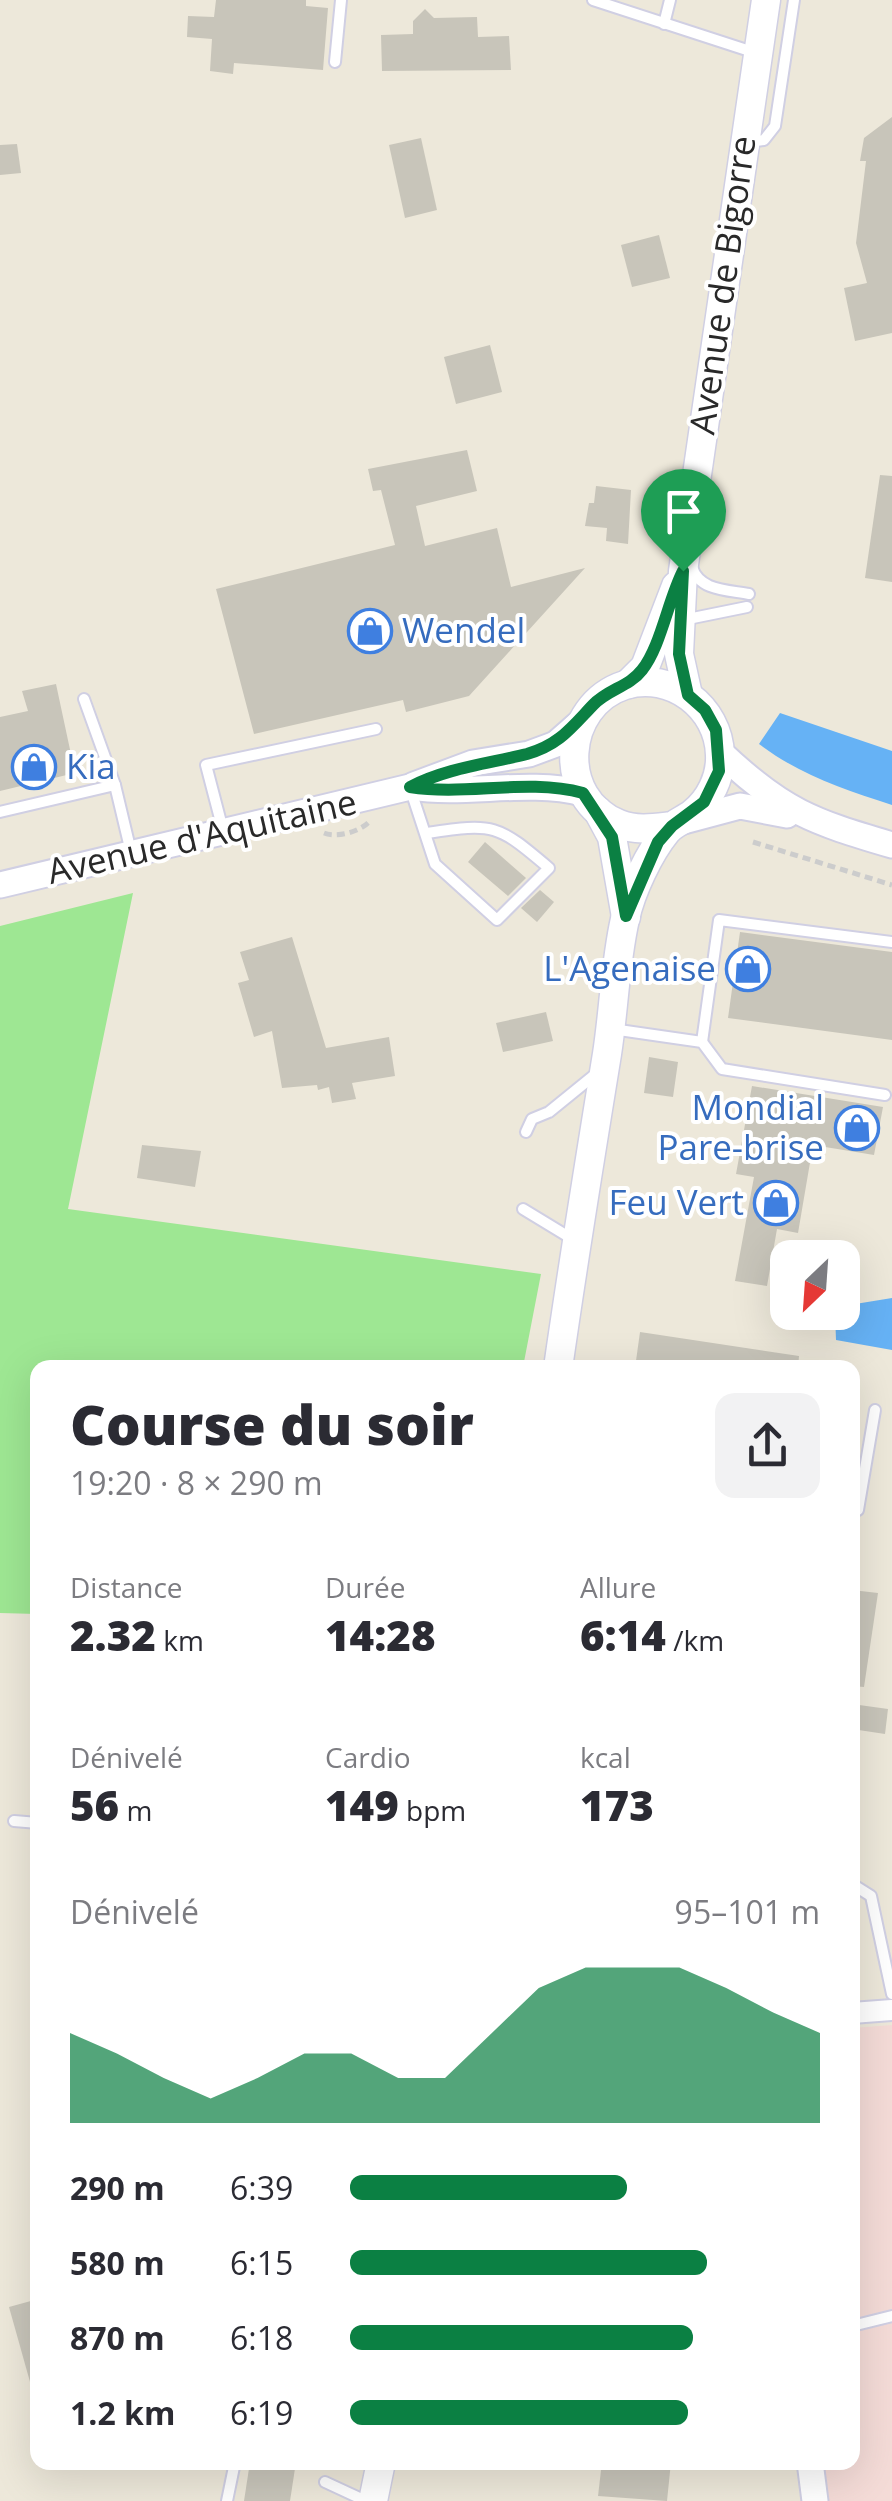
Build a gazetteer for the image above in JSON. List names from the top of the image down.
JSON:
{
  "streets": {
    "main road": ["Avenue de Bigorre"],
    "street": ["Avenue d'Aquitaine"]
  },
  "crossings": [
    ["Avenue de Bigorre", "Avenue d'Aquitaine"]
  ],
  "places": {
    "shop": [
      "Wendel",
      "Kia",
      "L'Agenaise",
      "Mondial Pare-brise",
      "Feu Vert"
    ]
  },
  "north": "bottom left",
  "page": {
    "heading": ["Course du soir", "19:20 · 8 × 290 m"],
    "stats": [
      ["Distance", "2.32 km"],
      ["Durée", "14:28"],
      ["Allure", "6:14 /km"],
      ["Dénivelé", "56 m"],
      ["Cardio", "149 bpm"],
      ["kcal", "173"]
    ],
    "chart": ["Dénivelé", "95–101 m"],
    "list": [
      {
        "name": "290 m",
        "note": "6:39"
      },
      {
        "name": "580 m",
        "note": "6:15"
      },
      {
        "name": "870 m",
        "note": "6:18"
      },
      {
        "name": "1.2 km",
        "note": "6:19"
      }
    ]
  }
}
